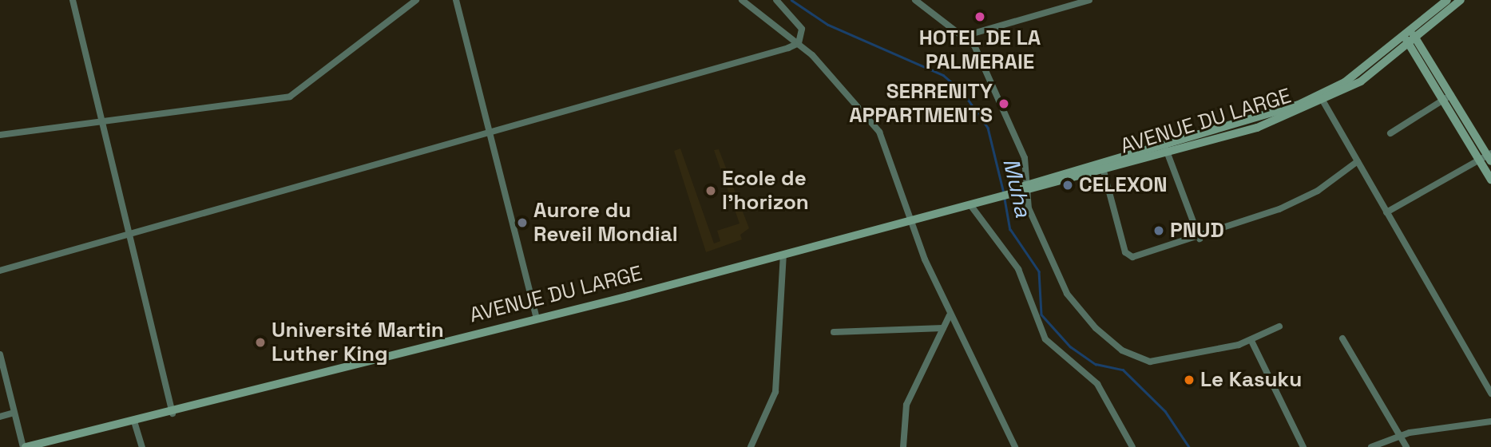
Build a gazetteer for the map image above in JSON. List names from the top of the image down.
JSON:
{
  "streets": {
    "main road": ["AVENUE DU LARGE"]
  },
  "water": ["Muha"],
  "places": [
    "HOTEL DE LA PALMERAIE",
    "SERRENITY APPARTMENTS",
    "CELEXON",
    "Ecole de l'horizon",
    "Aurore du Reveil Mondial",
    "PNUD",
    "Université Martin Luther King",
    "Le Kasuku"
  ]
}
